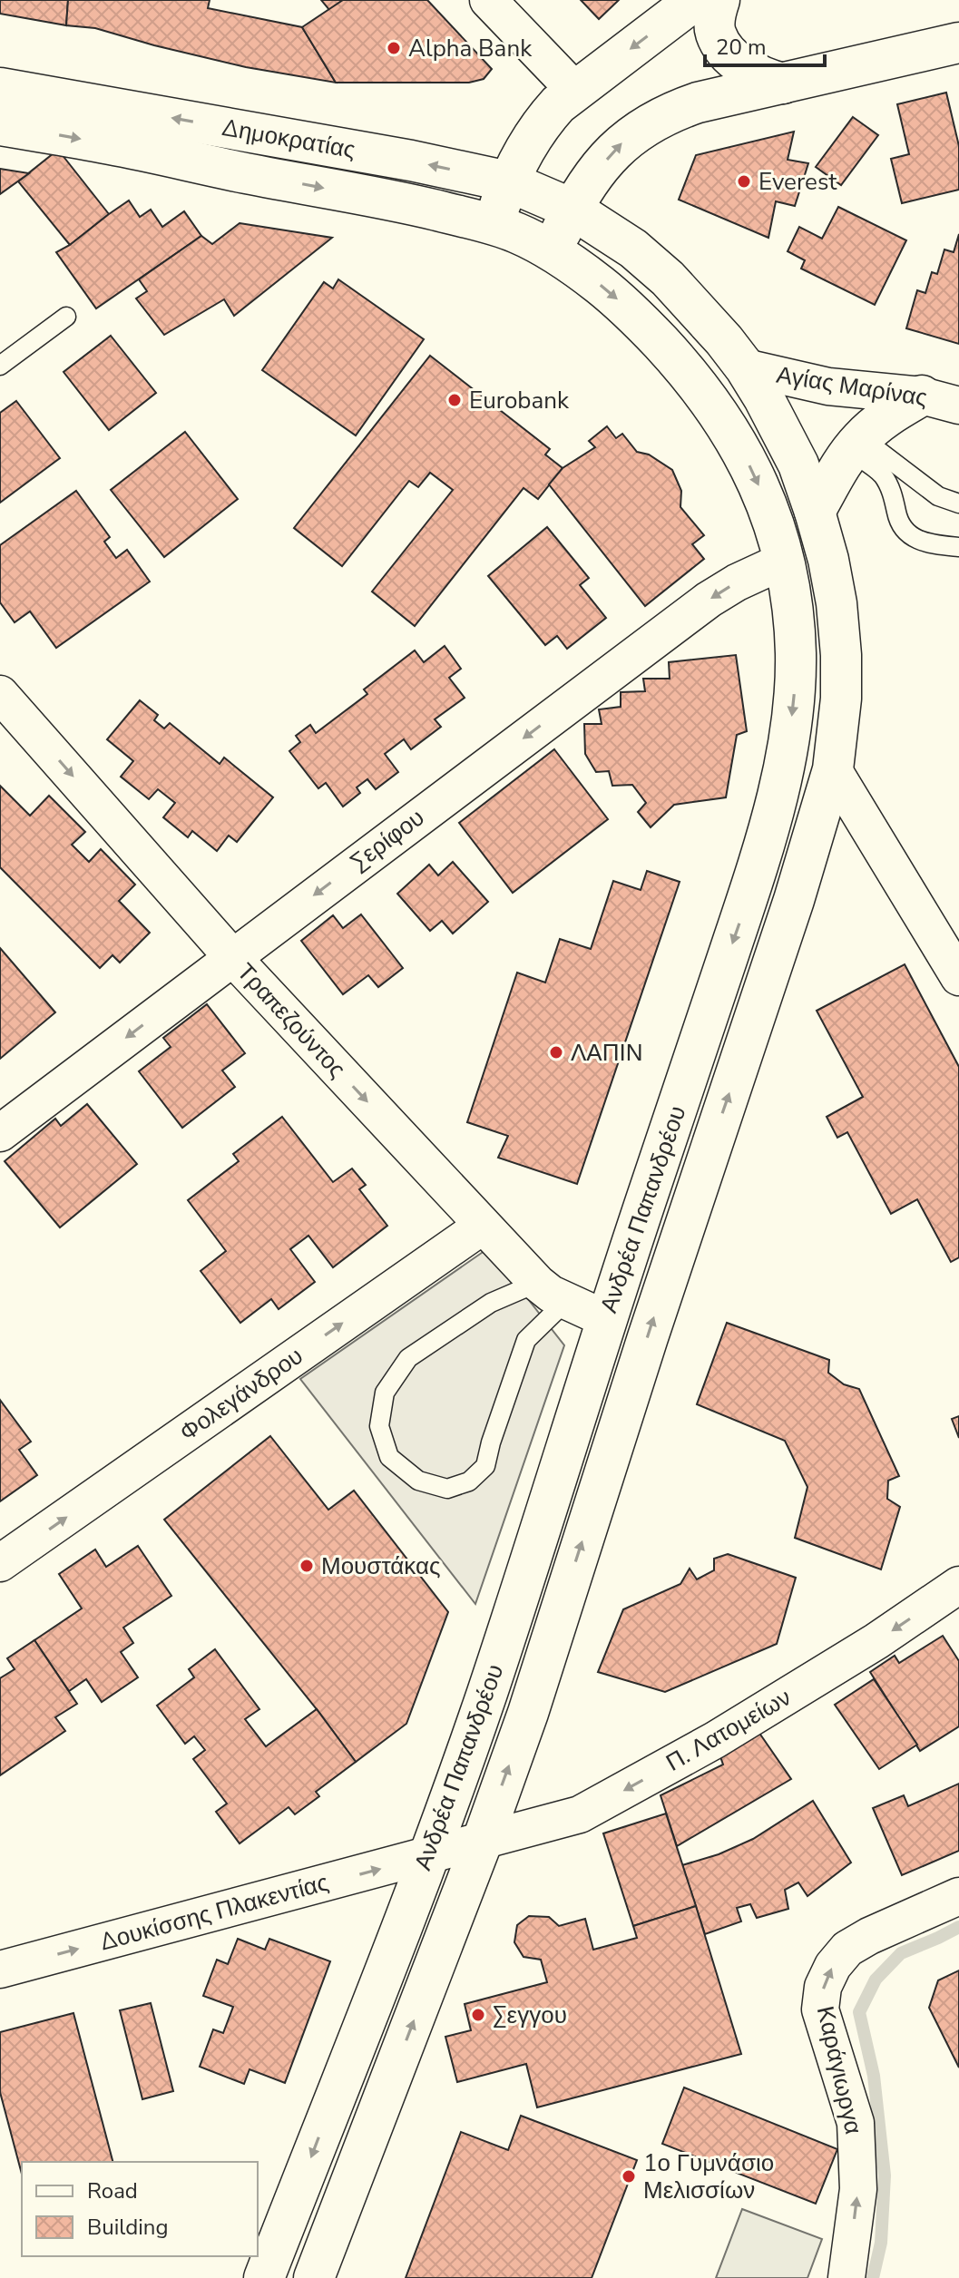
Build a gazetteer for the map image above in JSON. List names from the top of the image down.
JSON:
{
  "streets": {
    "main road": ["Δημοκρατίας", "Ανδρέα Παπανδρέου"],
    "street": [
      "Αγίας Μαρίνας",
      "Σερίφου",
      "Τραπεζούντος",
      "Φολεγάνδρου",
      "Π. Λατομείων",
      "Δουκίσσης Πλακεντίας",
      "Καράγιωργα"
    ]
  },
  "crossings": [
    ["Δημοκρατίας", "Ανδρέα Παπανδρέου"],
    ["Αγίας Μαρίνας", "Ανδρέα Παπανδρέου"],
    ["Σερίφου", "Τραπεζούντος"],
    ["Σερίφου", "Ανδρέα Παπανδρέου"],
    ["Τραπεζούντος", "Ανδρέα Παπανδρέου"],
    ["Τραπεζούντος", "Φολεγάνδρου"],
    ["Ανδρέα Παπανδρέου", "Π. Λατομείων"],
    ["Ανδρέα Παπανδρέου", "Δουκίσσης Πλακεντίας"],
    ["Π. Λατομείων", "Δουκίσσης Πλακεντίας"]
  ],
  "one_way": [
    "Σερίφου",
    "Τραπεζούντος",
    "Φολεγάνδρου",
    "Π. Λατομείων",
    "Δουκίσσης Πλακεντίας",
    "Καράγιωργα"
  ],
  "places": [
    "Alpha Bank",
    "Everest",
    "Eurobank",
    "ΛΑΠΙΝ",
    "Μουστάκας",
    "Σεγγου",
    "1ο Γυμνάσιο Μελισσίων"
  ],
  "legend": ["Road", "Building"],
  "scale_bar": "20 m"
}
